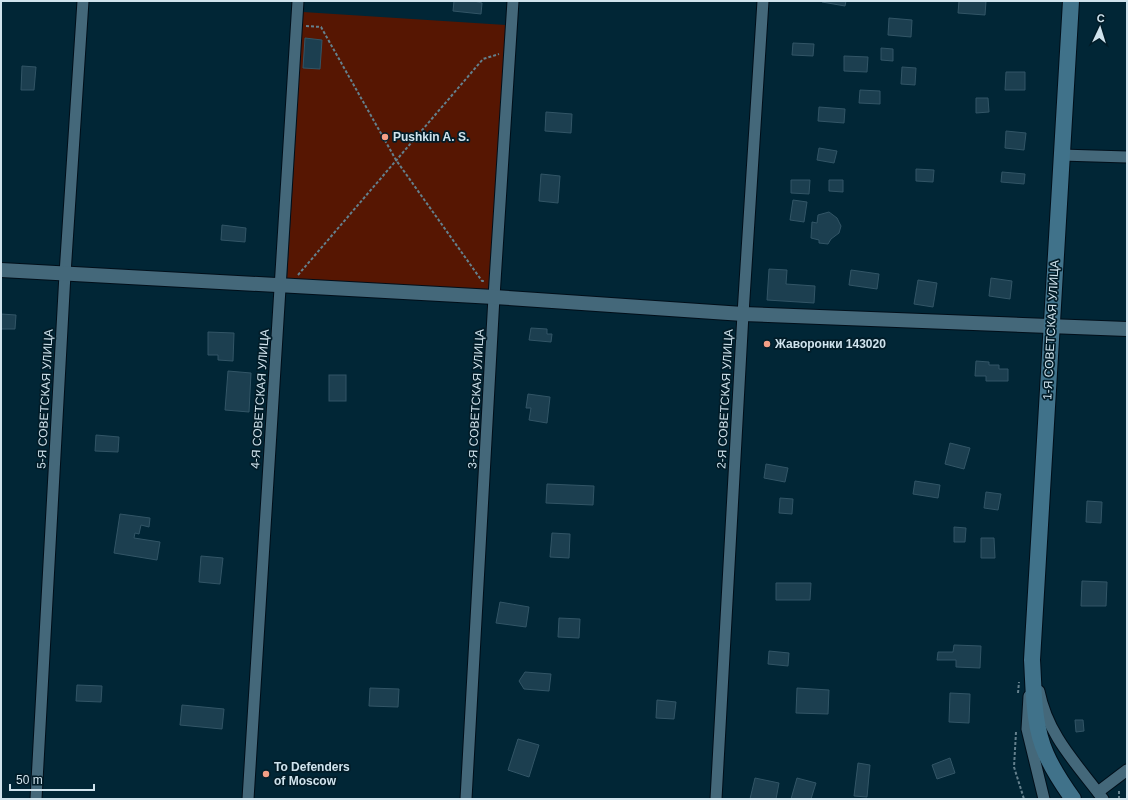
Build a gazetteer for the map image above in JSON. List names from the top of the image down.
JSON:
{
  "streets": {
    "main road": ["1-Я СОВЕТСКАЯ УЛИЦА"],
    "street": [
      "5-Я СОВЕТСКАЯ УЛИЦА",
      "4-Я СОВЕТСКАЯ УЛИЦА",
      "3-Я СОВЕТСКАЯ УЛИЦА",
      "2-Я СОВЕТСКАЯ УЛИЦА"
    ]
  },
  "places": ["Pushkin A. S.", "Жаворонки 143020", "To Defenders of Moscow"],
  "scale_bar": "50 m",
  "north": "top"
}
